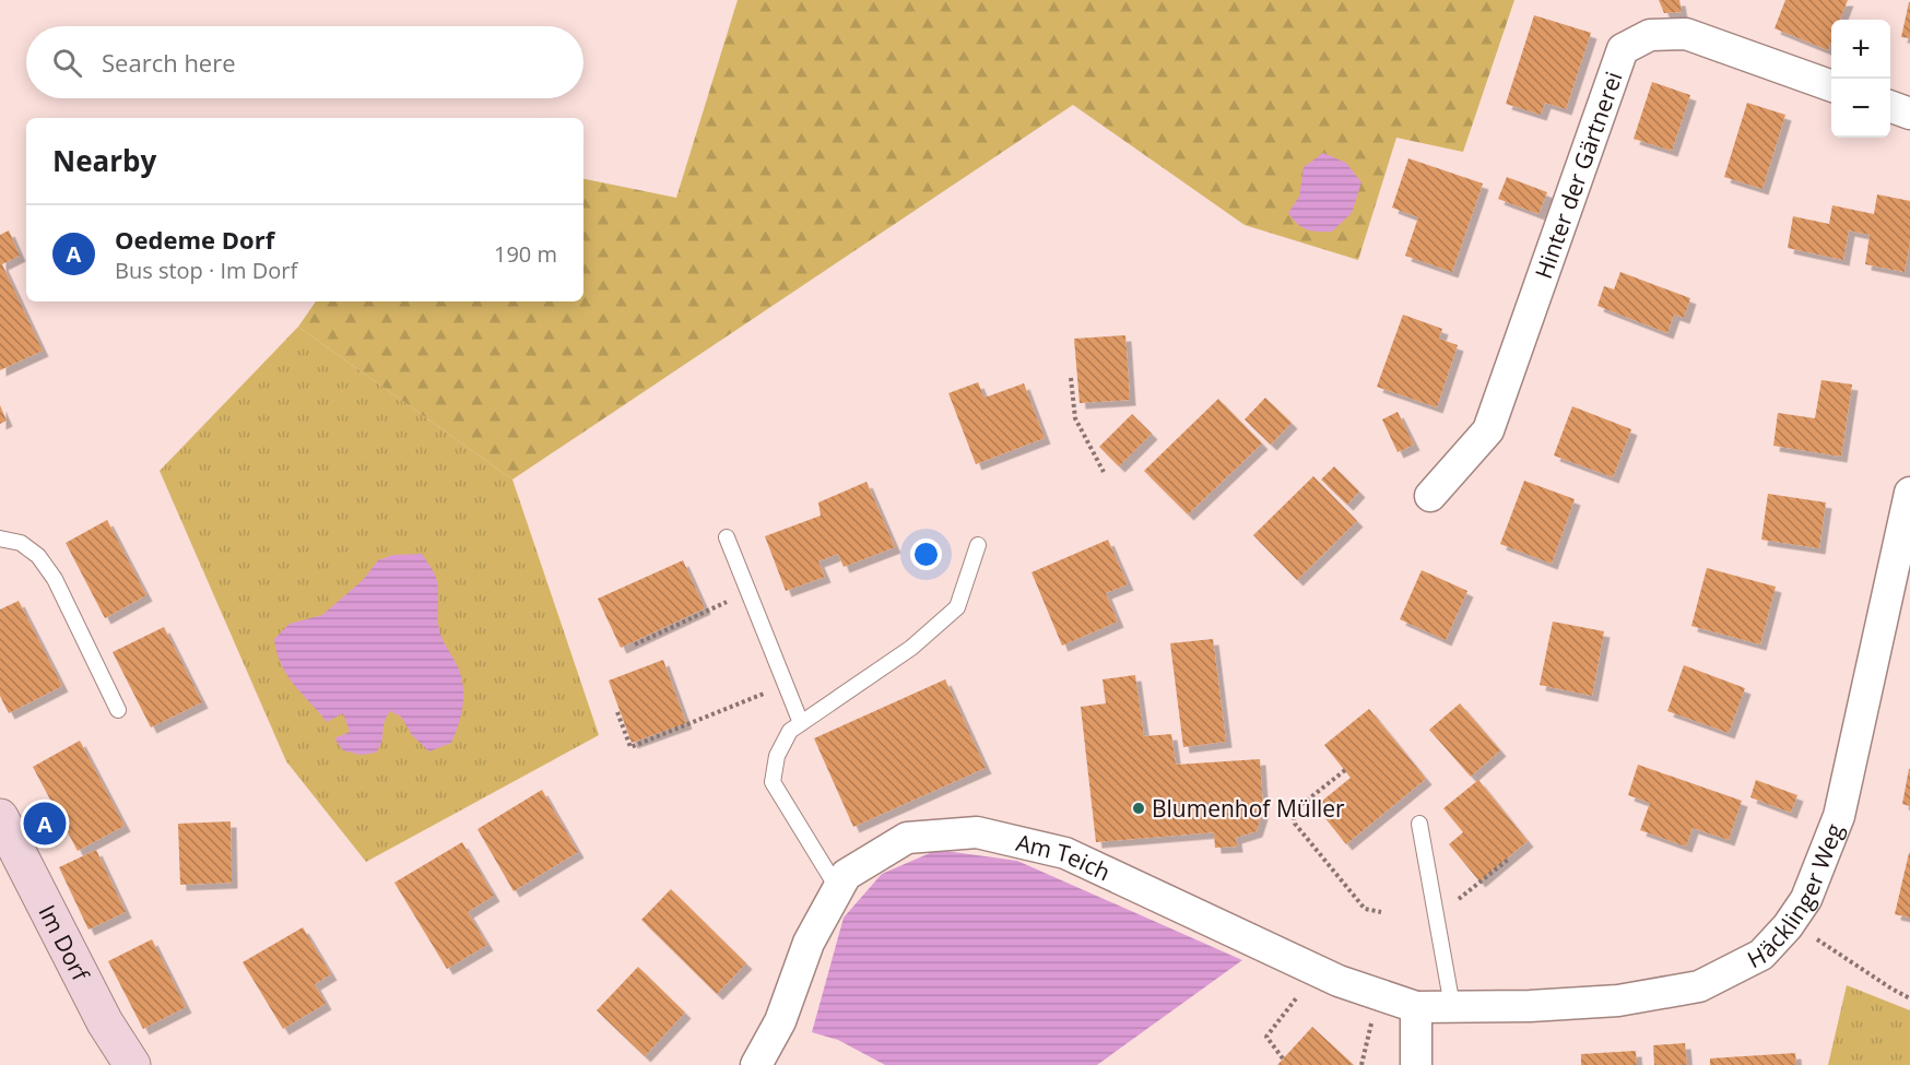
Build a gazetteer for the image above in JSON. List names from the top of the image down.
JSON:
{
  "streets": {
    "street": [
      "Hinter der Gärtnerei",
      "Am Teich",
      "Häcklinger Weg",
      "Im Dorf"
    ]
  },
  "crossings": [
    ["Am Teich", "Häcklinger Weg"]
  ],
  "places": ["Blumenhof Müller"],
  "page": {
    "map_buttons": ["+", "−"],
    "search": "Search here",
    "heading": "Nearby",
    "list": [
      {
        "mark": "A",
        "name": "Oedeme Dorf",
        "note": "Bus stop · Im Dorf",
        "value": "190 m"
      }
    ],
    "pins": "A"
  }
}
